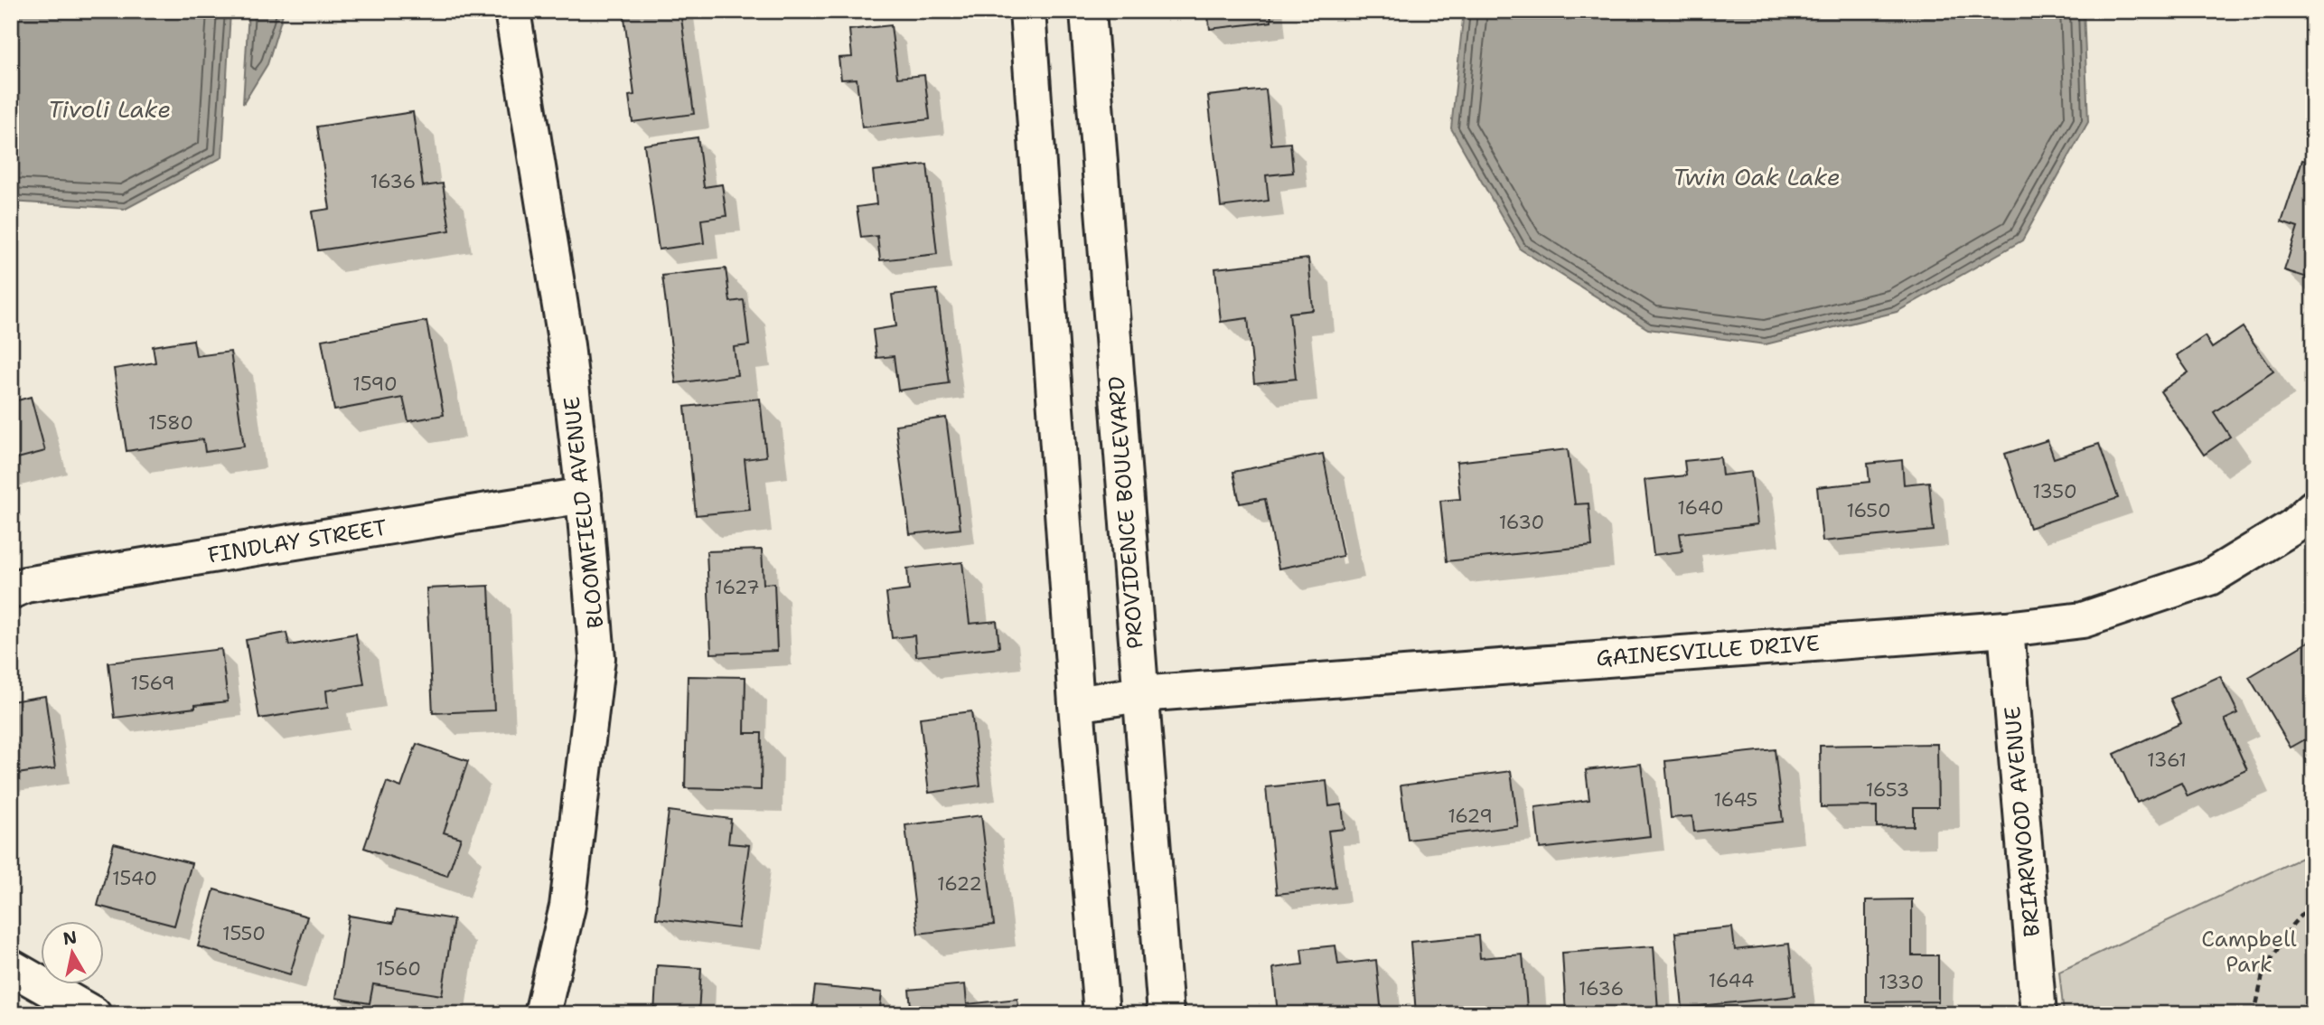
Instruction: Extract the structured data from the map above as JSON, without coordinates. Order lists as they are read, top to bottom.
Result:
{
  "streets": {
    "street": [
      "BLOOMFIELD AVENUE",
      "PROVIDENCE BOULEVARD",
      "FINDLAY STREET",
      "GAINESVILLE DRIVE",
      "BRIARWOOD AVENUE"
    ]
  },
  "crossings": [
    ["BLOOMFIELD AVENUE", "FINDLAY STREET"],
    ["PROVIDENCE BOULEVARD", "GAINESVILLE DRIVE"],
    ["GAINESVILLE DRIVE", "BRIARWOOD AVENUE"]
  ],
  "water": ["Tivoli Lake", "Twin Oak Lake"],
  "parks": ["Campbell Park"],
  "house_numbers": [
    "1636",
    "1590",
    "1580",
    "1350",
    "1640",
    "1650",
    "1630",
    "1627",
    "1569",
    "1361",
    "1653",
    "1645",
    "1629",
    "1540",
    "1622",
    "1550",
    "1560",
    "1644",
    "1330",
    "1636"
  ],
  "north": "top"
}
